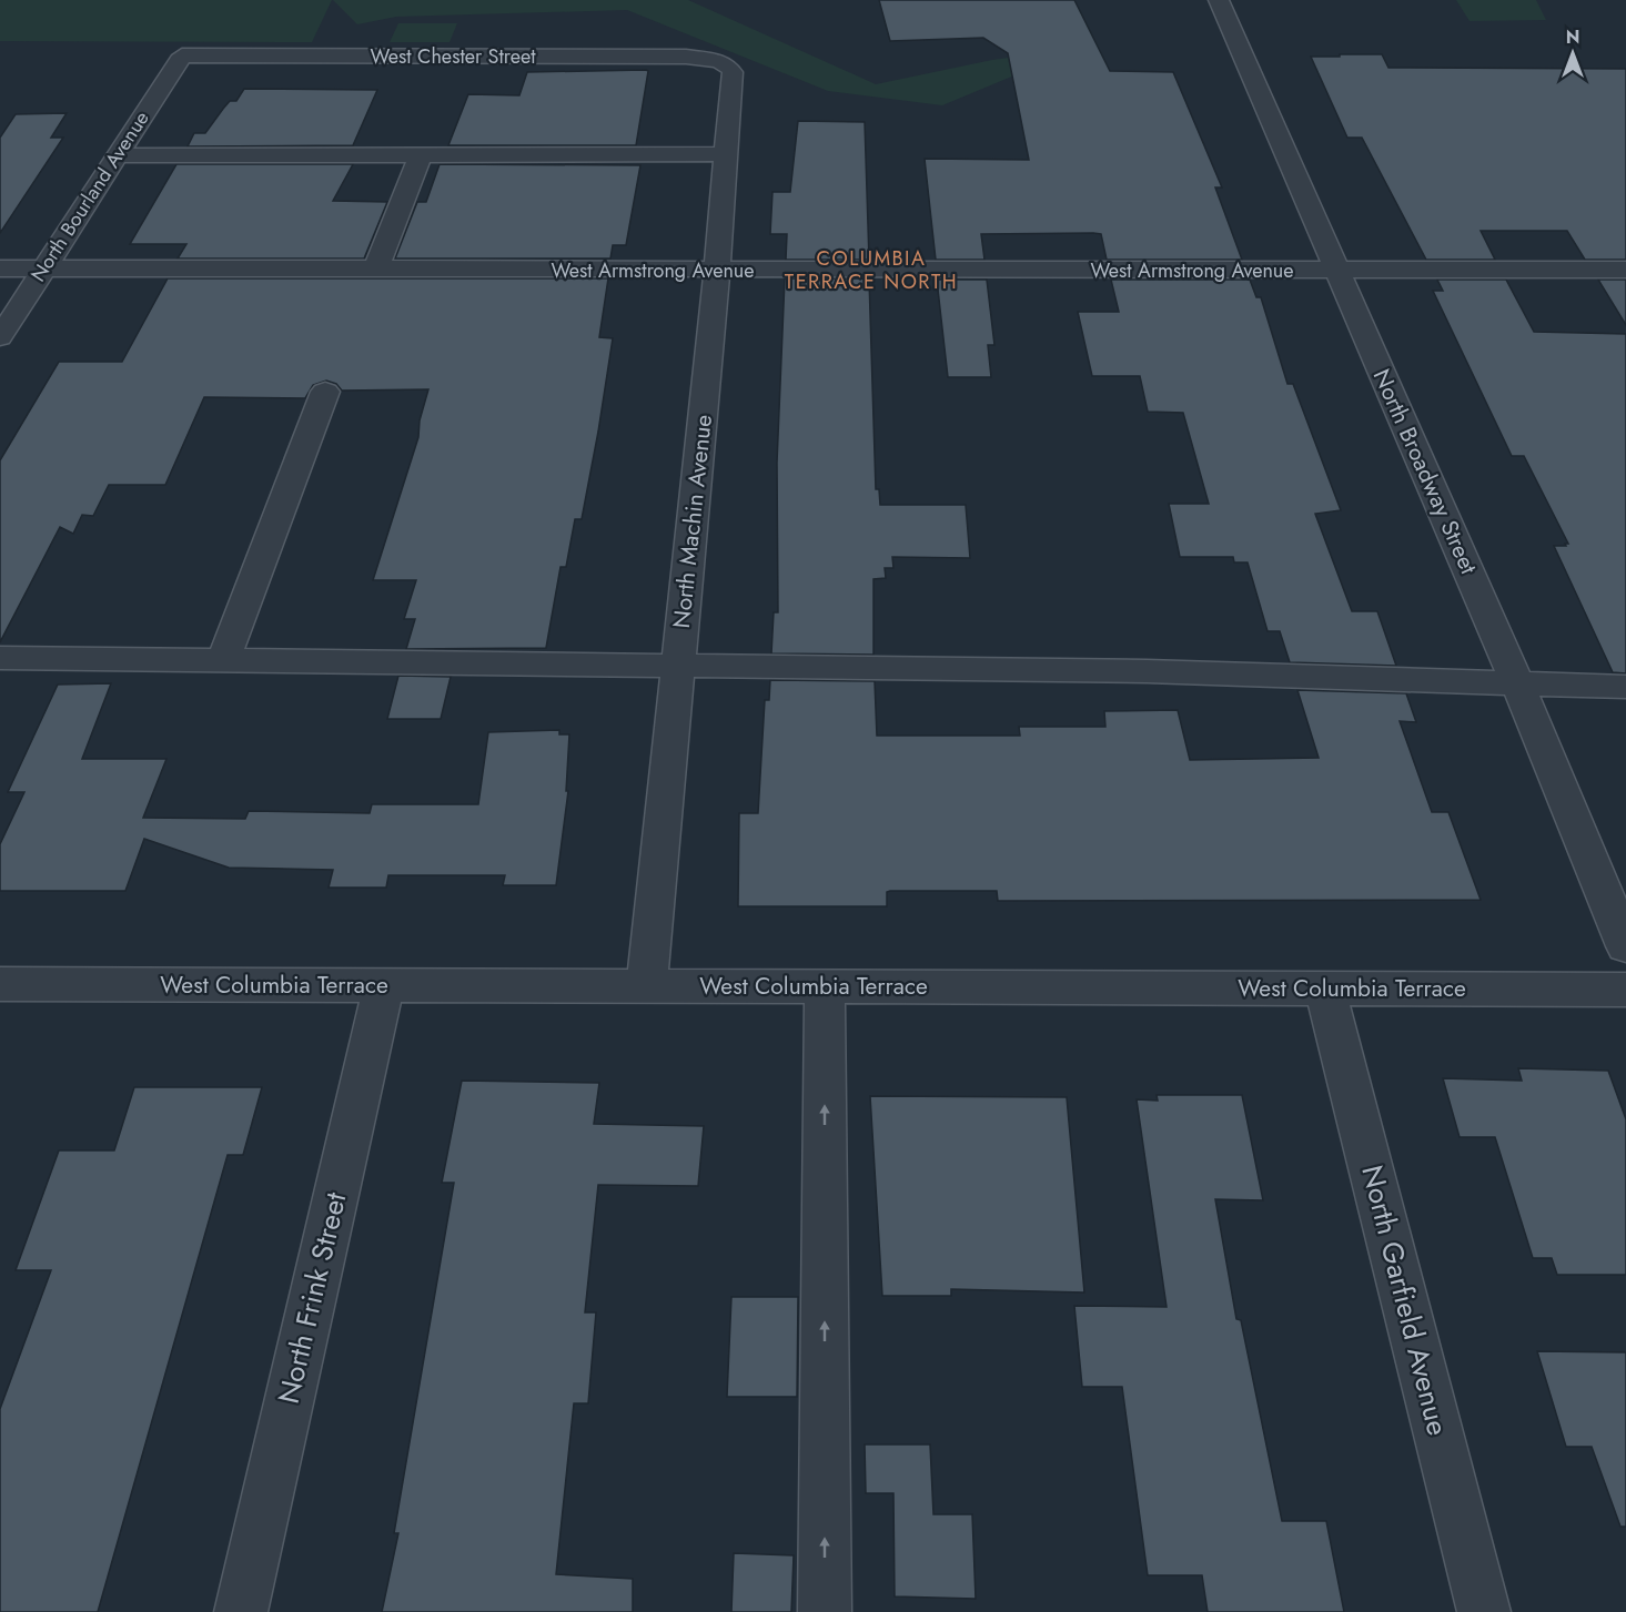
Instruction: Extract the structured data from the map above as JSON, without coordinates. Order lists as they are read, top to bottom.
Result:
{
  "streets": {
    "street": [
      "West Chester Street",
      "North Bourland Avenue",
      "West Armstrong Avenue",
      "North Broadway Street",
      "North Machin Avenue",
      "West Columbia Terrace",
      "North Frink Street",
      "North Garfield Avenue"
    ]
  },
  "crossings": [
    ["West Chester Street", "North Bourland Avenue"],
    ["West Chester Street", "North Machin Avenue"],
    ["North Bourland Avenue", "West Armstrong Avenue"],
    ["West Armstrong Avenue", "North Broadway Street"],
    ["West Armstrong Avenue", "North Machin Avenue"],
    ["North Machin Avenue", "West Columbia Terrace"],
    ["West Columbia Terrace", "North Frink Street"],
    ["West Columbia Terrace", "North Garfield Avenue"]
  ],
  "districts": ["COLUMBIA TERRACE NORTH"],
  "north": "top"
}
